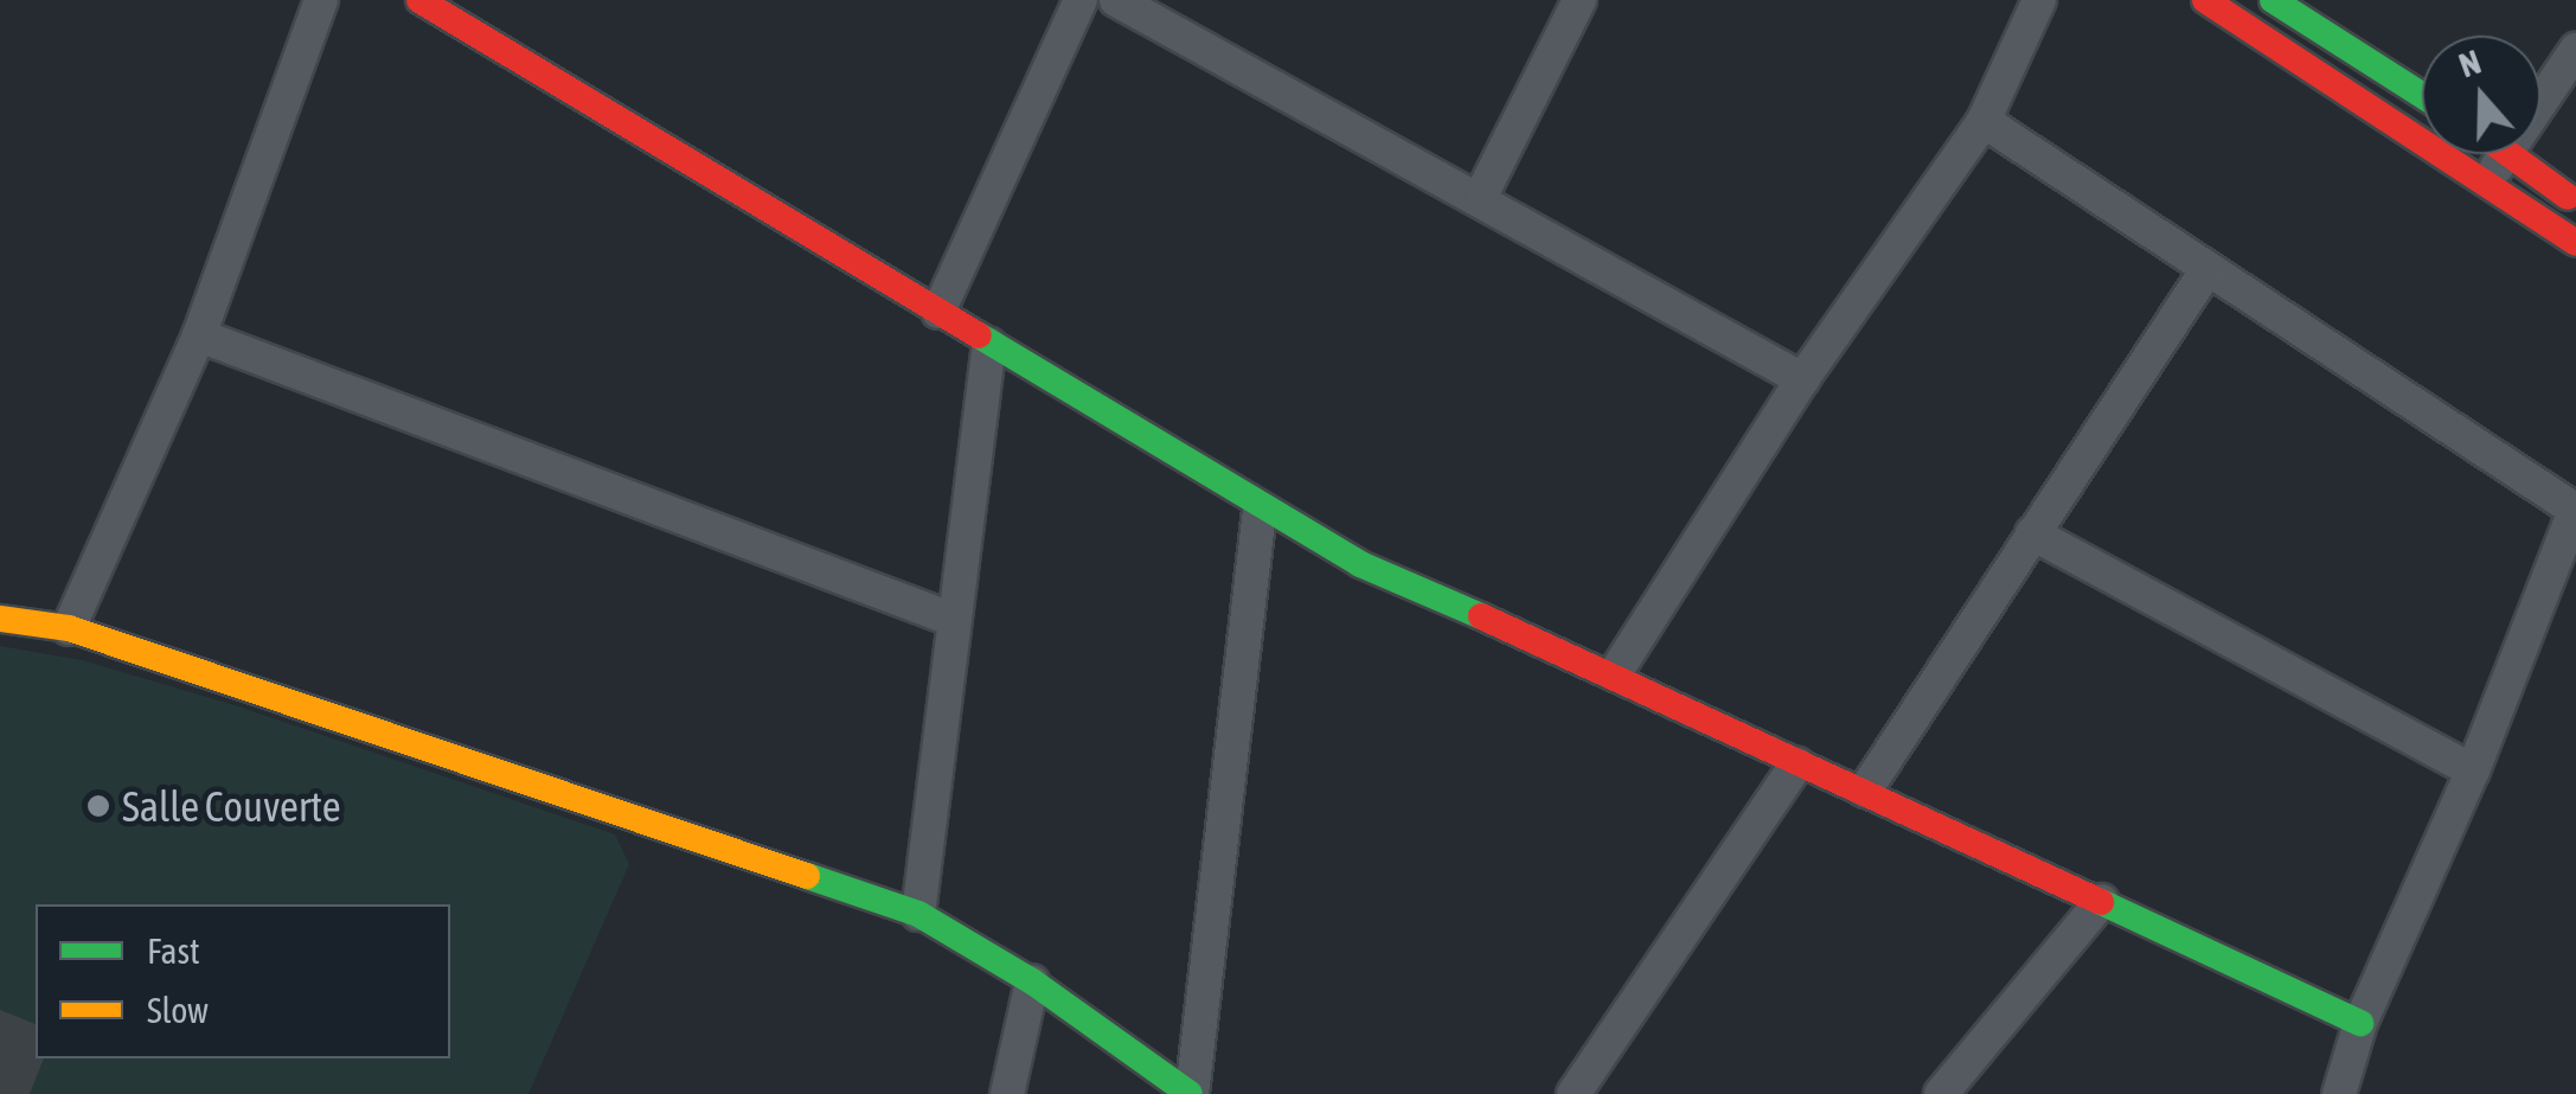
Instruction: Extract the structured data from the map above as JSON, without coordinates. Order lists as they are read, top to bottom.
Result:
{
  "places": ["Salle Couverte"],
  "legend": ["Fast", "Slow"],
  "north": "top"
}
